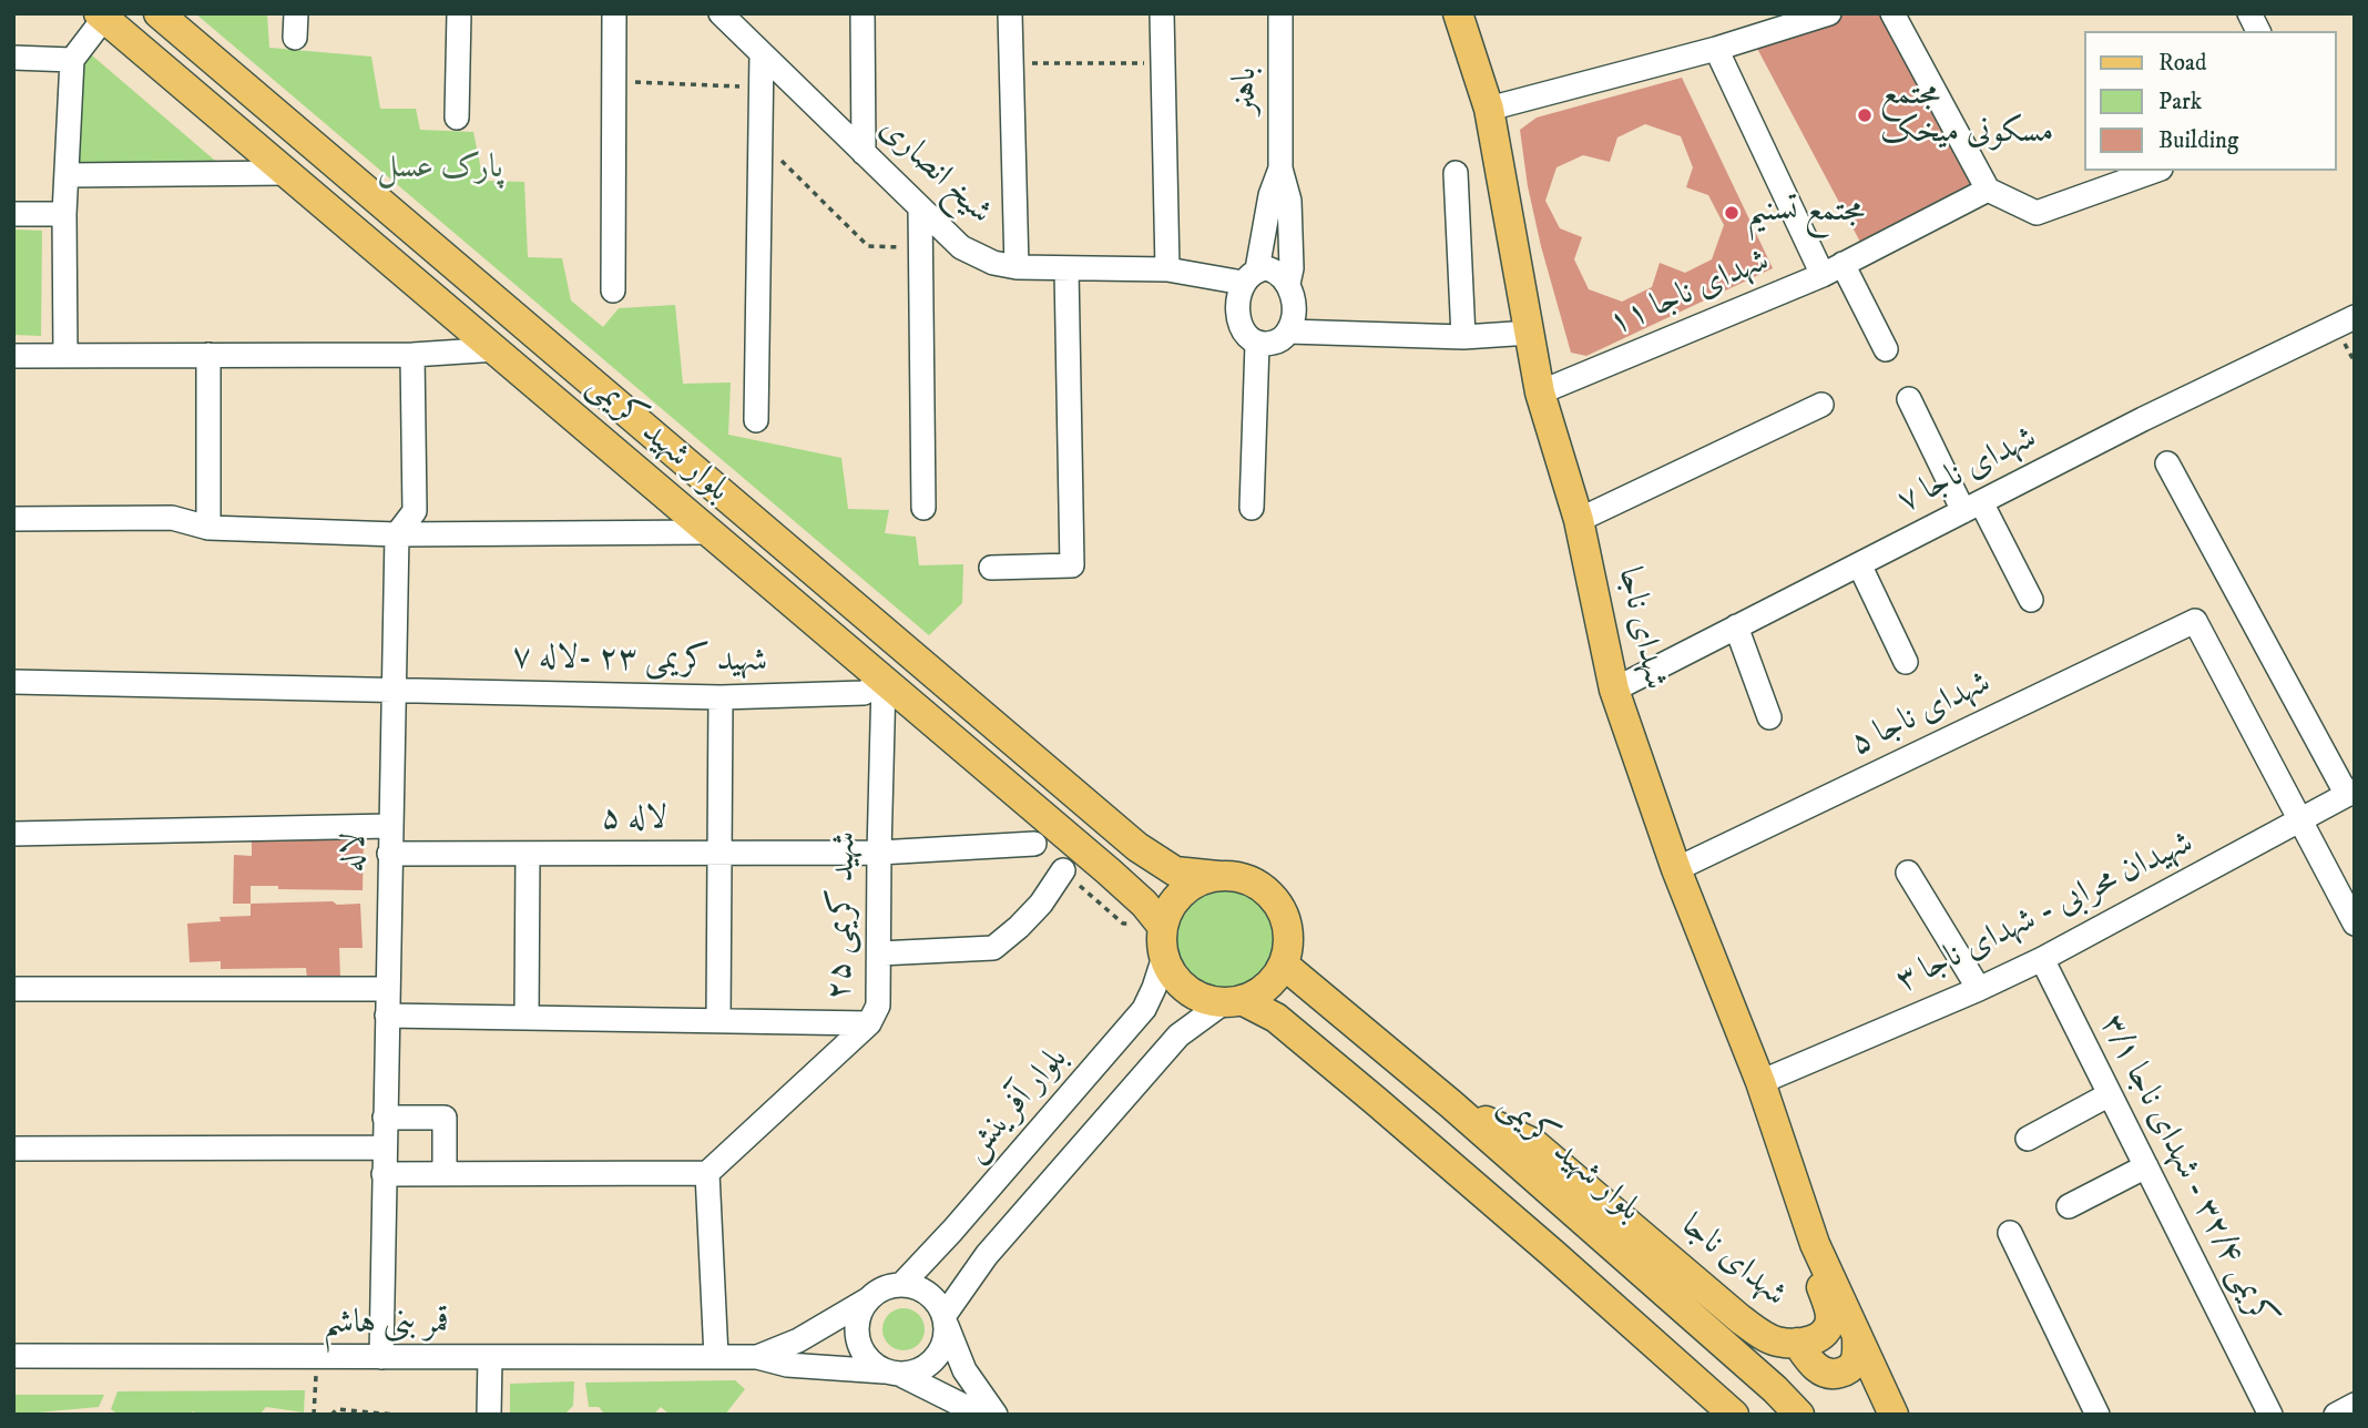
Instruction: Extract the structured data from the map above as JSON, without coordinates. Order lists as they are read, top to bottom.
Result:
{
  "streets": {
    "main road": ["بلوار شهید کریمی", "شهدای ناجا"],
    "street": [
      "باهنر",
      "شیخ انصاری",
      "شهدای ناجا ۱۱",
      "شهدای ناجا ۷",
      "شهید کریمی ۲۳ -لاله ۷",
      "شهدای ناجا ۵",
      "لاله ۵",
      "لاله",
      "شهیدان محرابی - شهدای ناجا ۳",
      "شهید کریمی ۲۵",
      "بلوار آفرینش",
      "کریمی ۳۲/۴ - شهدای ناجا ۳/۱",
      "قمر بنی هاشم"
    ]
  },
  "crossings": [
    ["باهنر", "شیخ انصاری"],
    ["شهدای ناجا ۱۱", "شهدای ناجا"],
    ["بلوار شهید کریمی", "شهدای ناجا"],
    ["بلوار شهید کریمی", "شهید کریمی ۲۳ -لاله ۷"],
    ["بلوار شهید کریمی", "شهید کریمی ۲۵"],
    ["بلوار شهید کریمی", "بلوار آفرینش"],
    ["شهدای ناجا ۷", "شهدای ناجا"],
    ["شهدای ناجا", "شهدای ناجا ۵"],
    ["شهدای ناجا", "شهیدان محرابی - شهدای ناجا ۳"],
    ["شهید کریمی ۲۳ -لاله ۷", "لاله"],
    ["شهید کریمی ۲۳ -لاله ۷", "شهید کریمی ۲۵"],
    ["شهدای ناجا ۵", "شهیدان محرابی - شهدای ناجا ۳"],
    ["لاله ۵", "لاله"],
    ["لاله ۵", "شهید کریمی ۲۵"],
    ["لاله", "قمر بنی هاشم"],
    ["شهیدان محرابی - شهدای ناجا ۳", "کریمی ۳۲/۴ - شهدای ناجا ۳/۱"]
  ],
  "parks": ["پارک عسل"],
  "places": ["مجتمع مسکونی میخک", "مجتمع تسنیم"],
  "legend": ["Road", "Park", "Building"]
}
